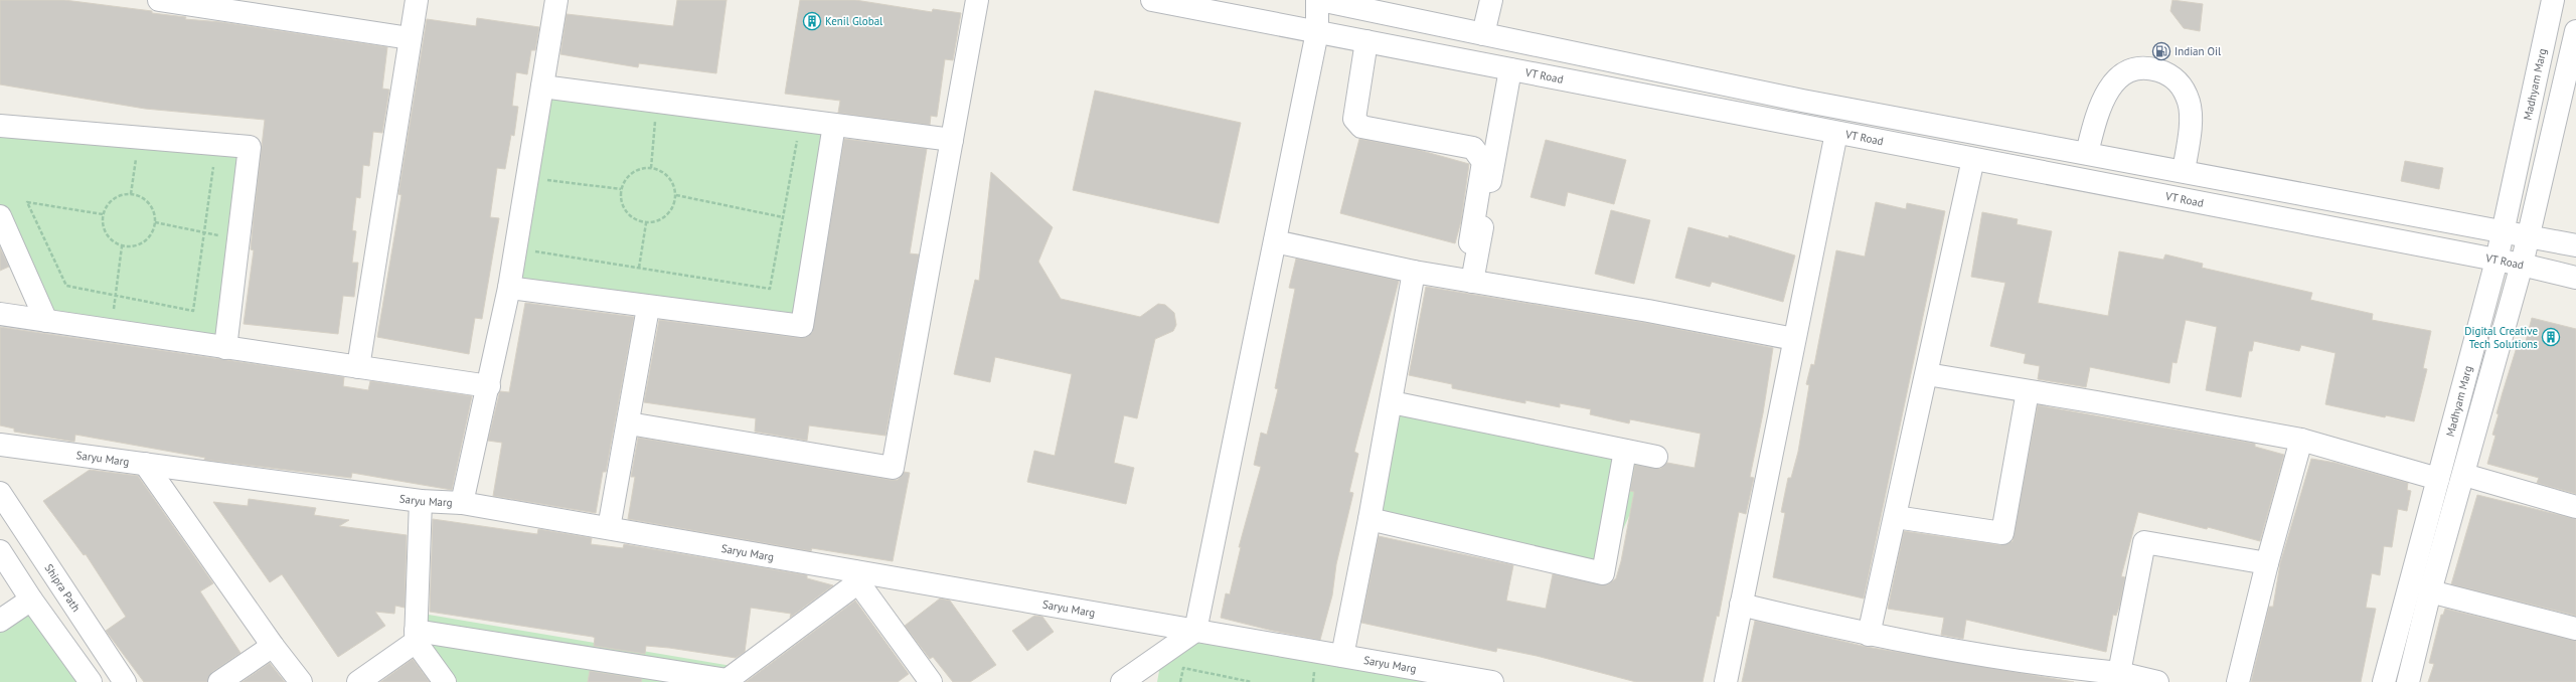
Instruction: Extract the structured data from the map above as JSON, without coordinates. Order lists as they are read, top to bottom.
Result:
{
  "streets": {
    "street": [
      "VT Road",
      "Madhyam Marg",
      "Saryu Marg",
      "Shipra Path"
    ]
  },
  "crossings": [
    ["VT Road", "Madhyam Marg"]
  ],
  "places": {
    "building": ["Kenil Global", "Digital Creative Tech Solutions"],
    "fuel station": ["Indian Oil"]
  }
}
